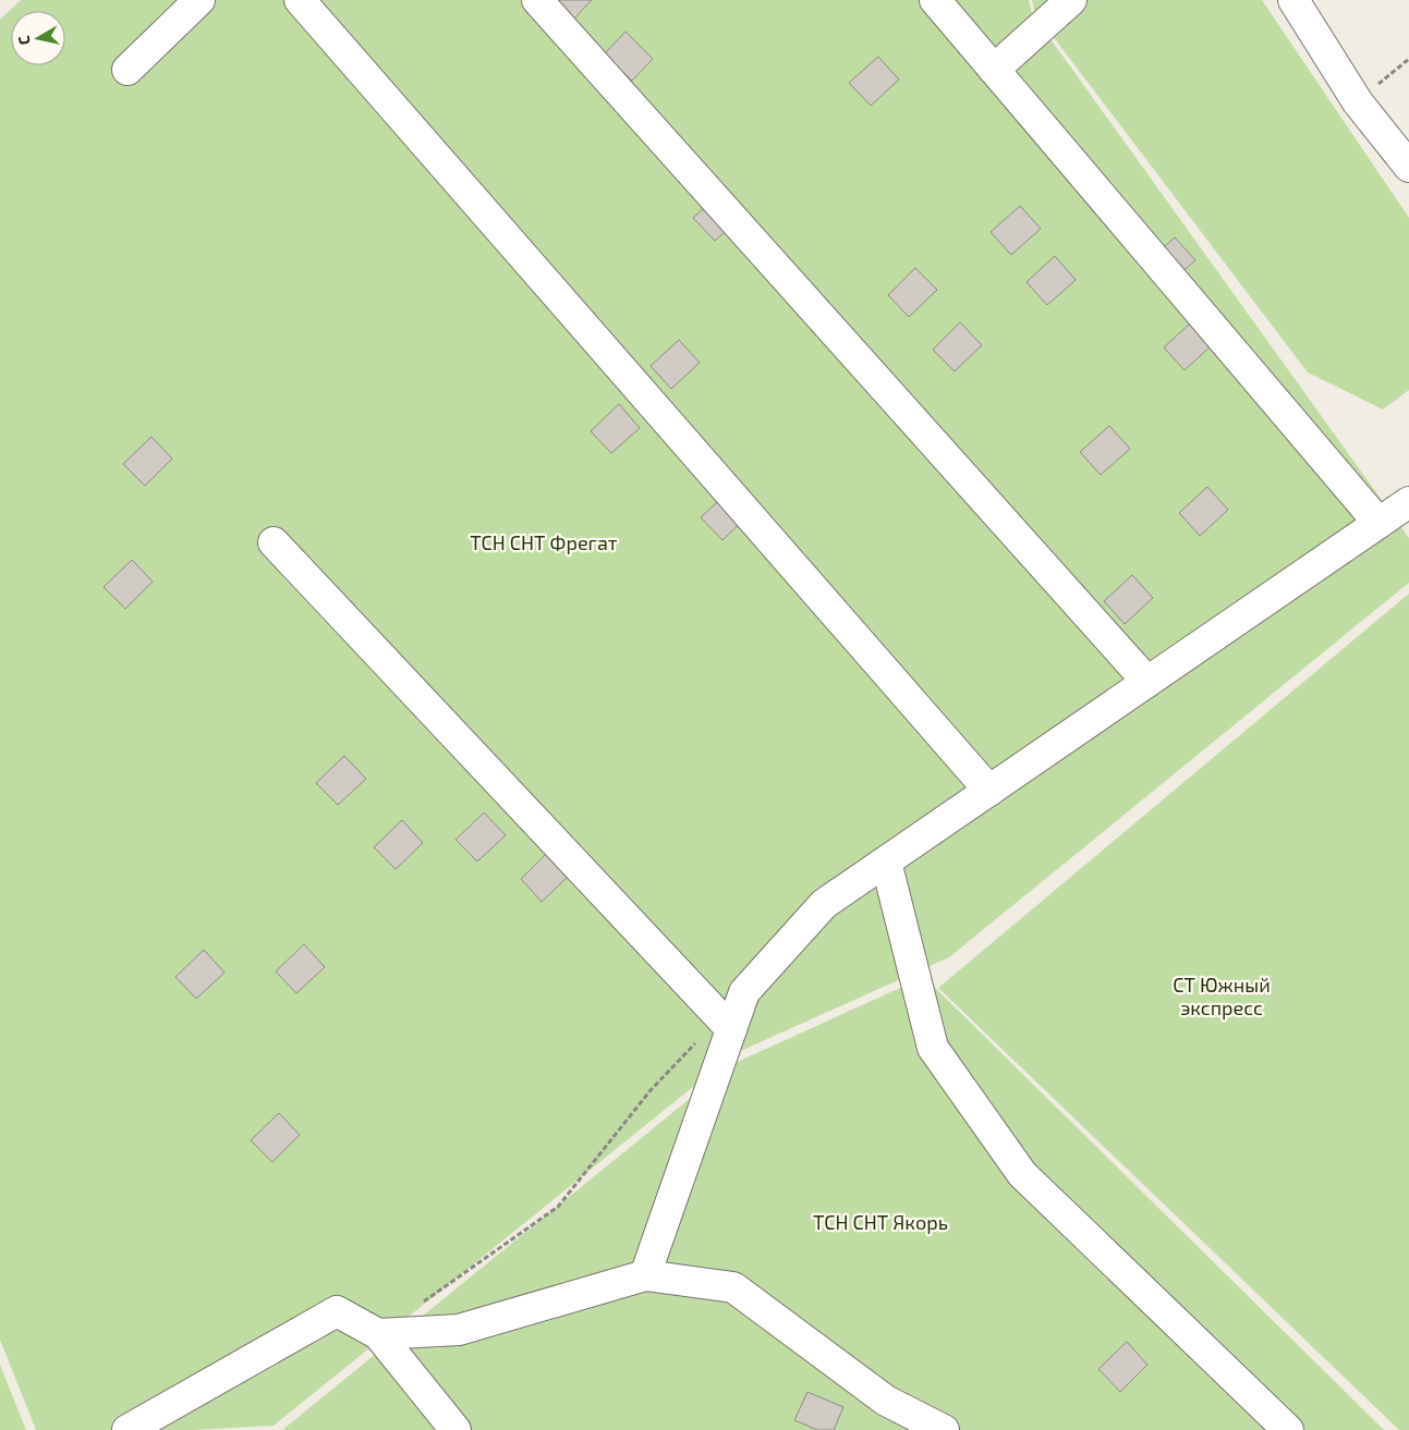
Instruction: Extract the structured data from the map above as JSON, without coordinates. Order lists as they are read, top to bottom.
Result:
{
  "parks": ["ТСН СНТ Фрегат", "СТ Южный экспресс", "ТСН СНТ Якорь"],
  "north": "left"
}
